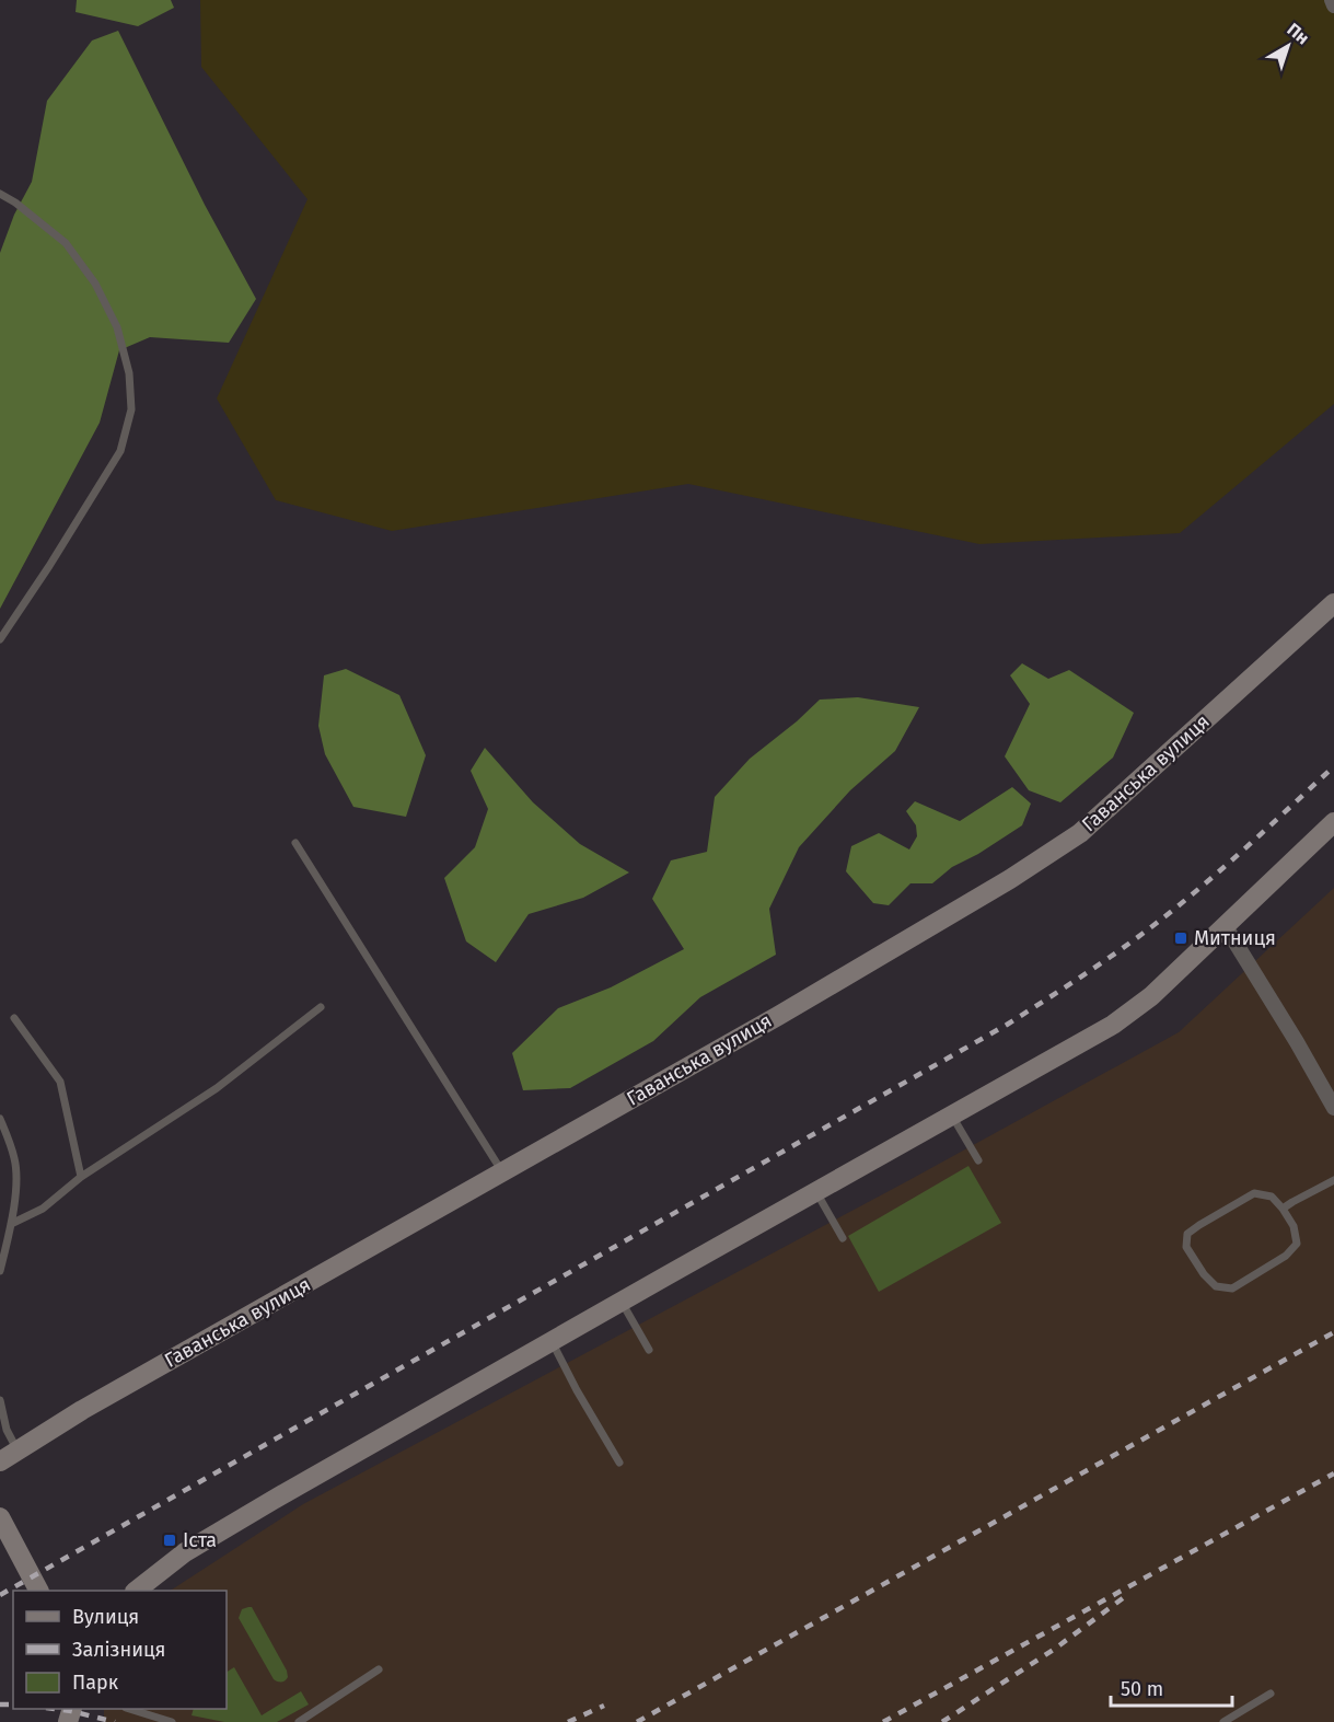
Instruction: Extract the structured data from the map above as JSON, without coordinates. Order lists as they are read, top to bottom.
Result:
{
  "streets": {
    "main road": ["Гаванська вулиця"]
  },
  "places": {
    "transit": ["Митниця", "Іста"]
  },
  "legend": ["Вулиця", "Залізниця", "Парк"],
  "scale_bar": "50 m",
  "north": "top right"
}
